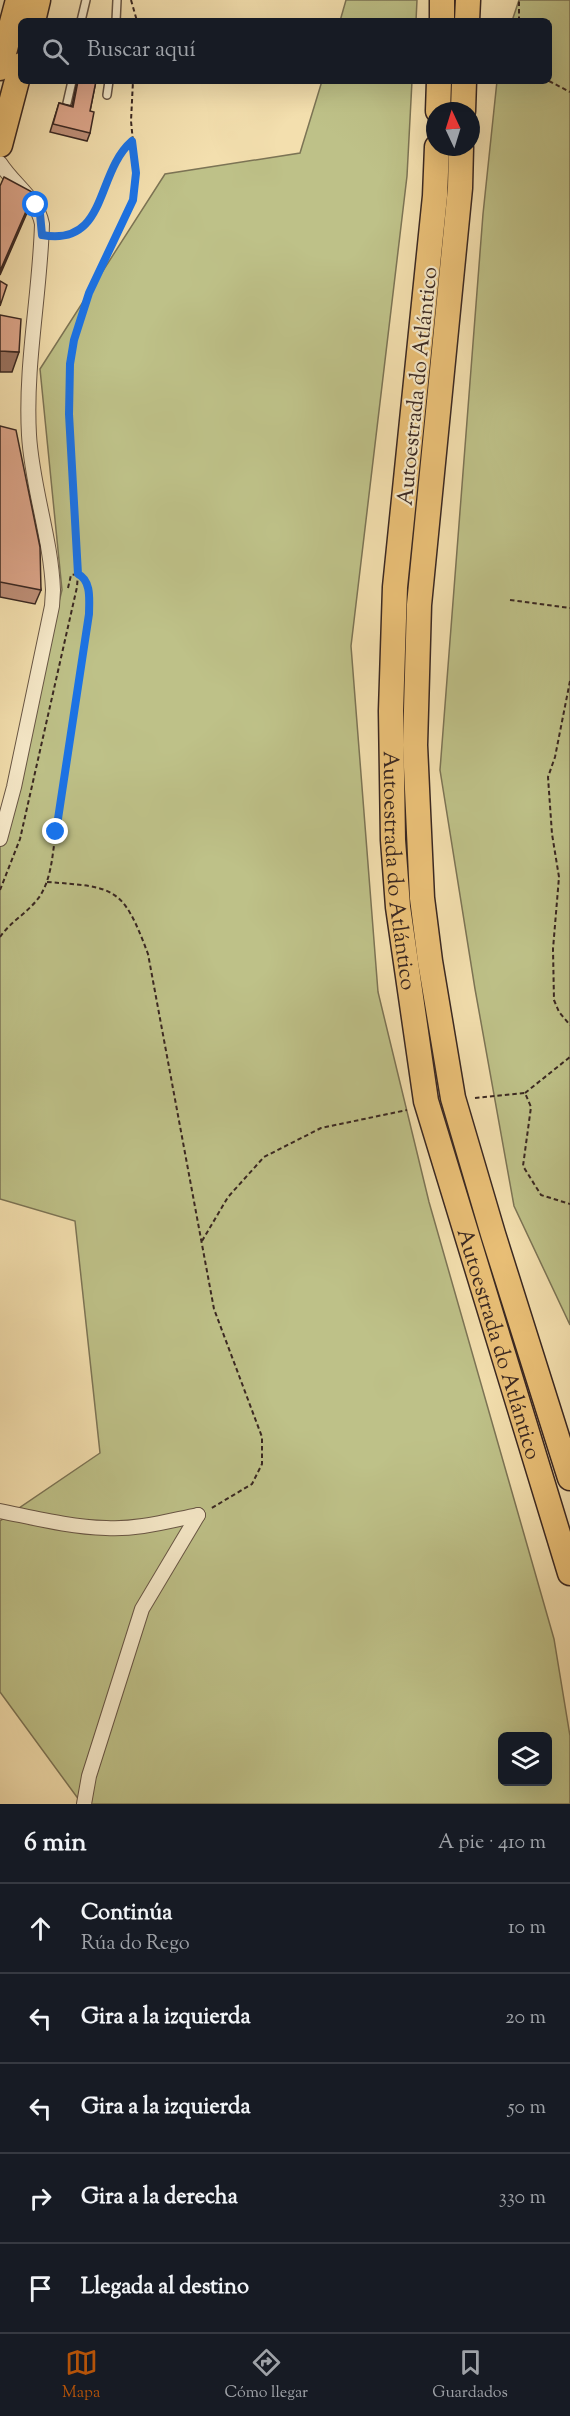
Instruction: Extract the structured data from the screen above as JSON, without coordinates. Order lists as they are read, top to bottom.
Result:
{
  "streets": {
    "highway": ["Autoestrada do Atlántico"]
  },
  "north": "top",
  "page": {
    "search": "Buscar aquí",
    "heading": ["6 min", "A pie · 410 m"],
    "list": [
      ["Continúa", "Rúa do Rego", "10 m"],
      ["Gira a la izquierda", "20 m"],
      ["Gira a la izquierda", "50 m"],
      ["Gira a la derecha", "330 m"],
      "Llegada al destino"
    ],
    "nav": ["Mapa", "Cómo llegar", "Guardados"]
  }
}
